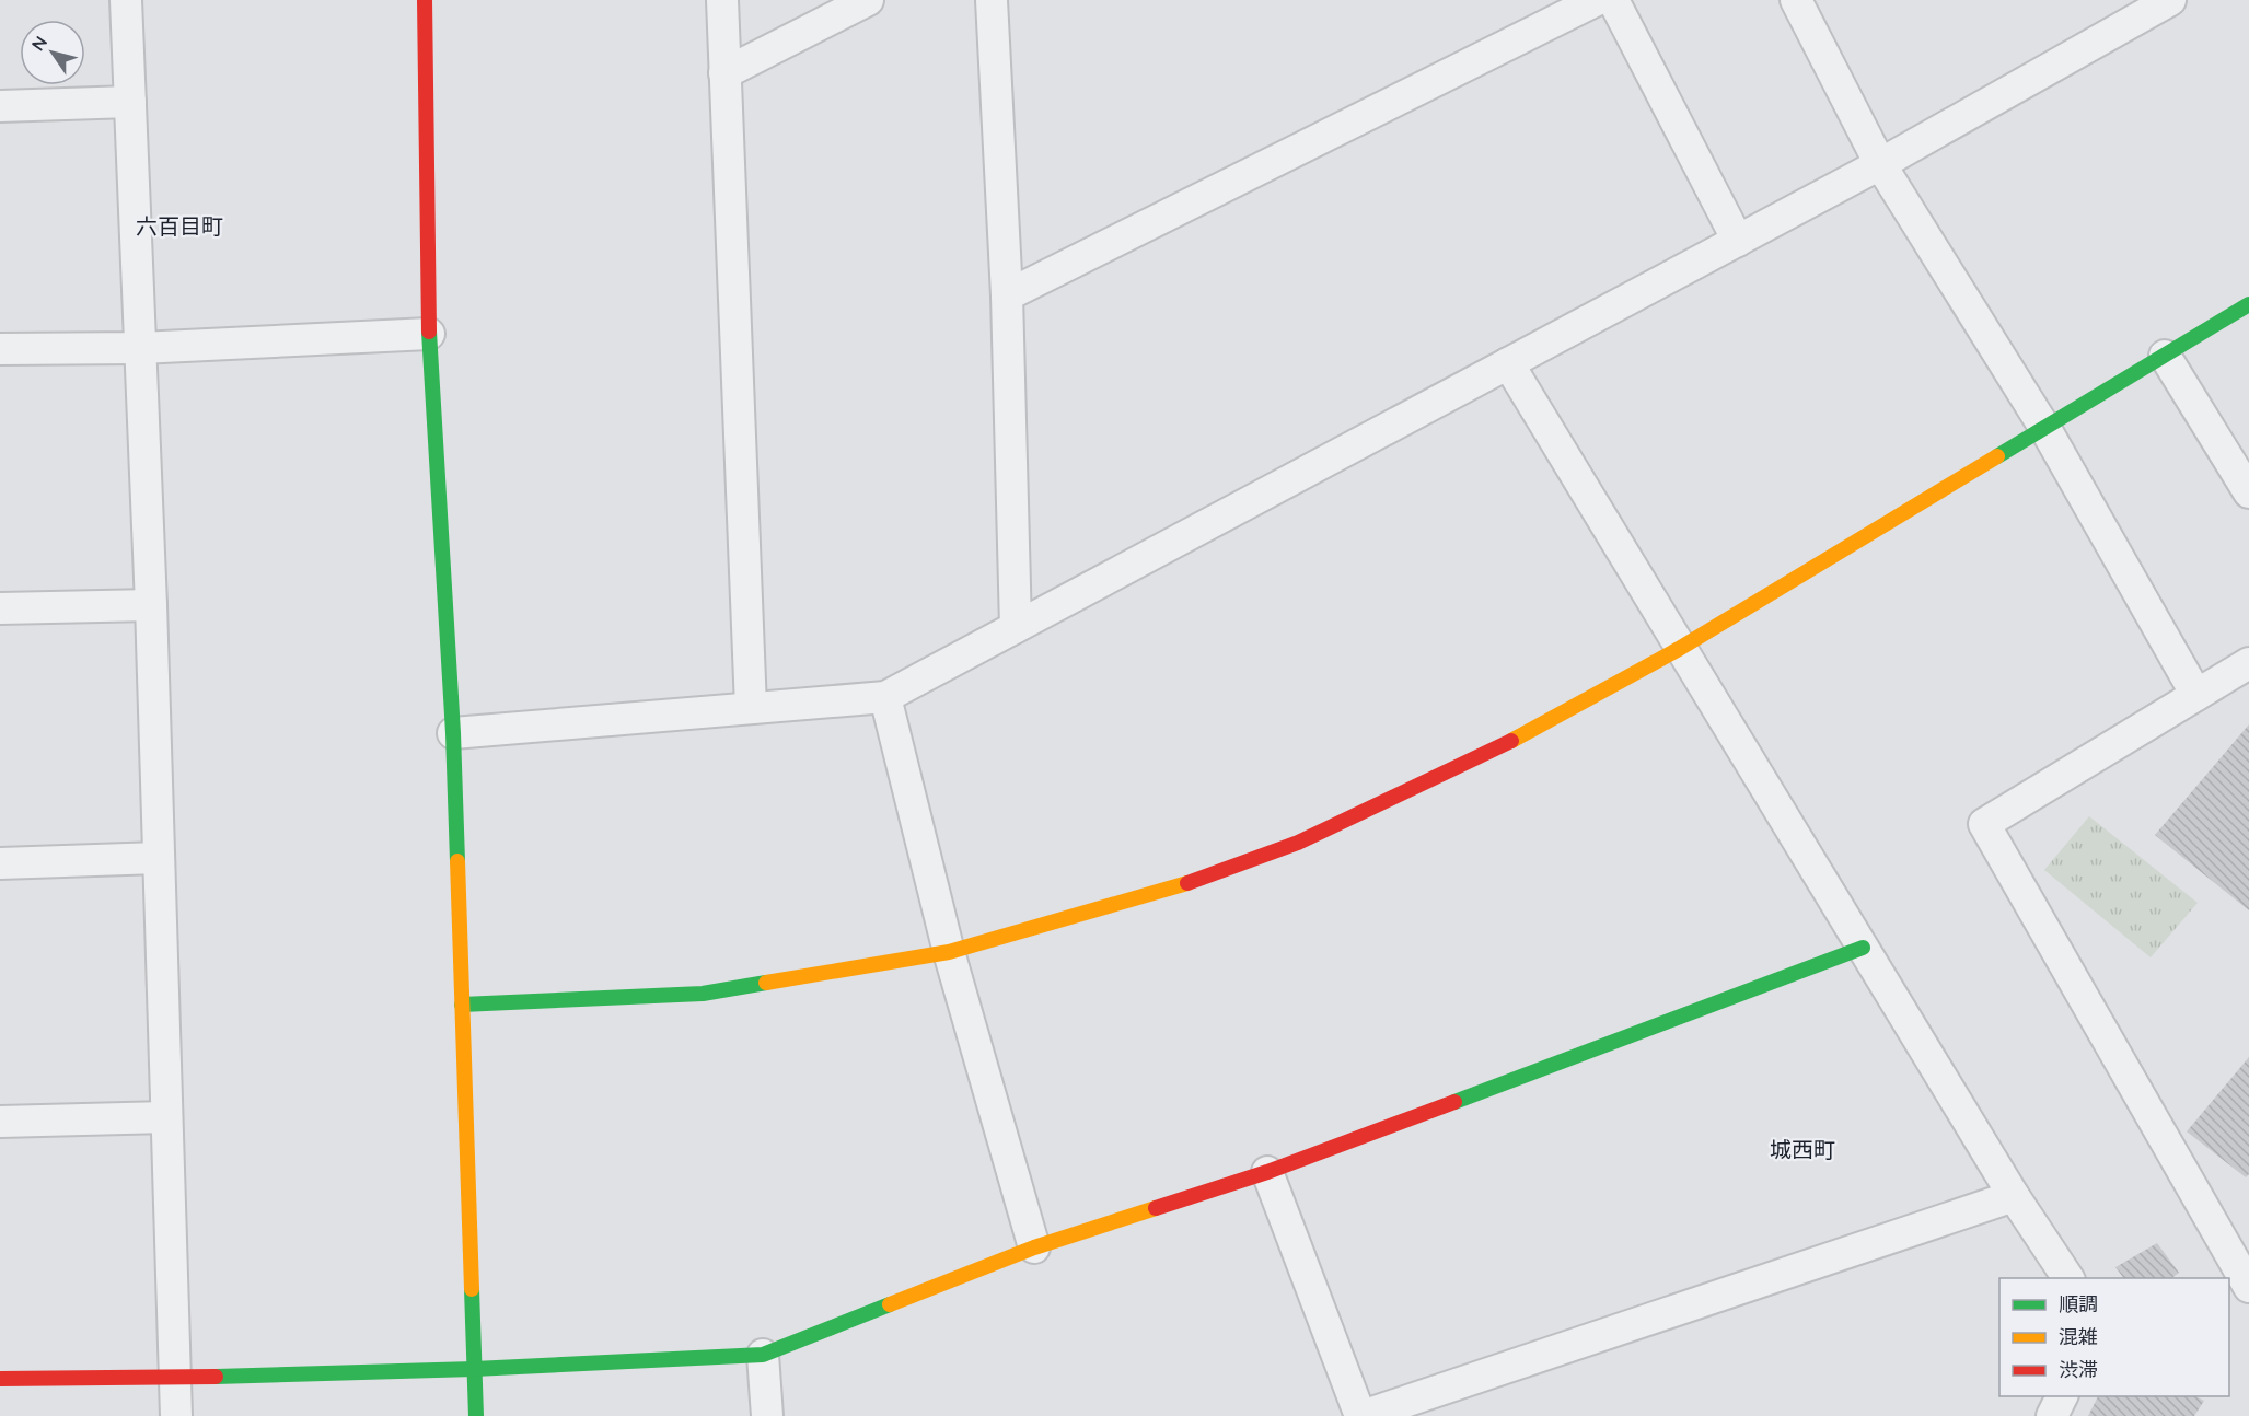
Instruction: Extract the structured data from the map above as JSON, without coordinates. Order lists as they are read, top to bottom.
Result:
{
  "districts": ["六百目町", "城西町"],
  "legend": ["順調", "混雑", "渋滞"],
  "north": "top left"
}
